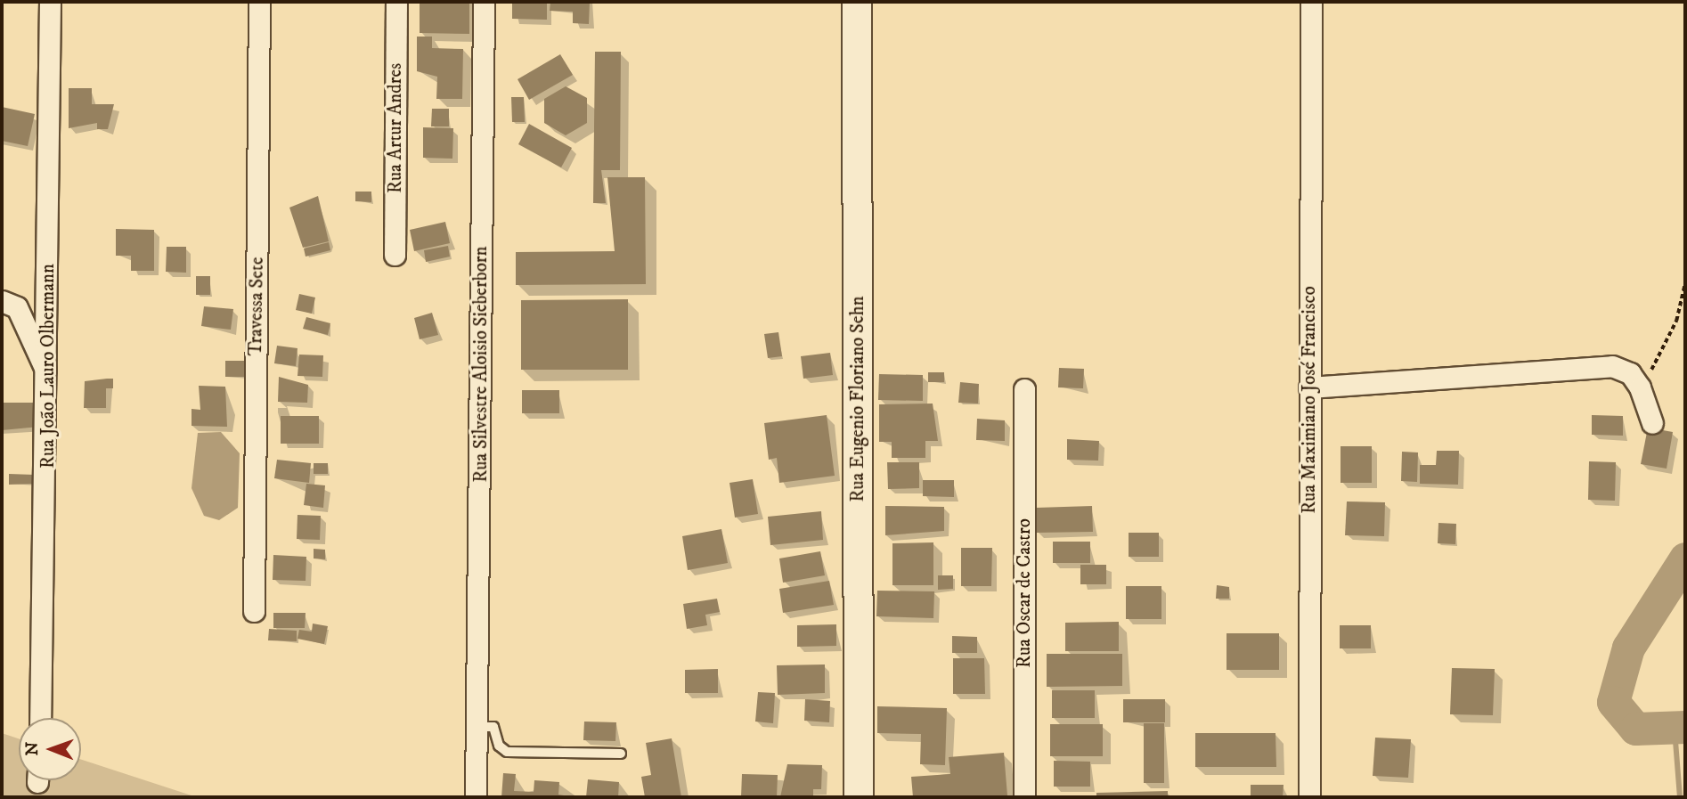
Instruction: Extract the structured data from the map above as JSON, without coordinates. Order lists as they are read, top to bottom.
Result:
{
  "streets": {
    "street": [
      "Rua Artur Andres",
      "Travessa Sete",
      "Rua Silvestre Aloisio Sieberborn",
      "Rua João Lauro Olbermann",
      "Rua Eugenio Floriano Sehn",
      "Rua Maximiano José Francisco",
      "Rua Oscar de Castro"
    ]
  },
  "north": "left"
}
